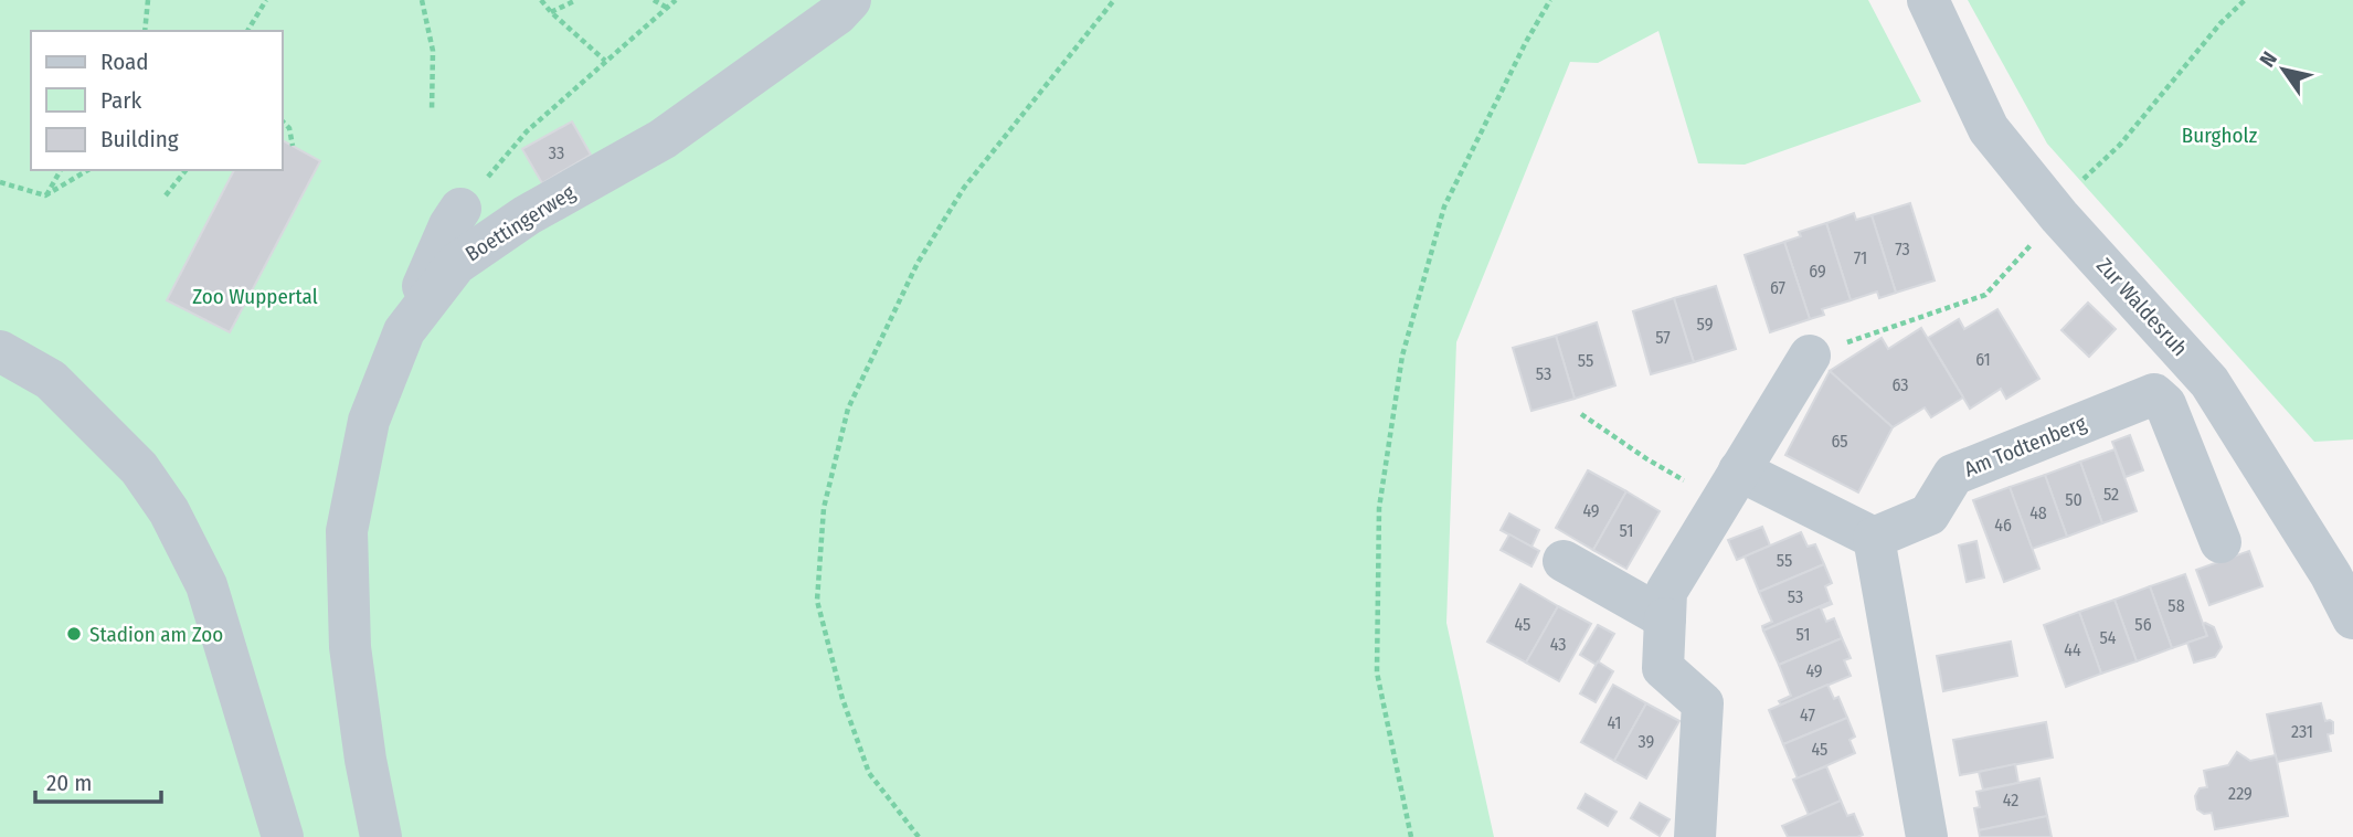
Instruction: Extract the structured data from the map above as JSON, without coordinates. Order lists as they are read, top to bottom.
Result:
{
  "streets": {
    "street": ["Boettingerweg", "Zur Waldesruh", "Am Todtenberg"]
  },
  "parks": ["Burgholz", "Zoo Wuppertal"],
  "places": ["Stadion am Zoo"],
  "house_numbers": [
    "33",
    "73",
    "71",
    "69",
    "67",
    "59",
    "57",
    "61",
    "55",
    "53",
    "63",
    "65",
    "52",
    "50",
    "49",
    "48",
    "46",
    "51",
    "55",
    "53",
    "58",
    "45",
    "56",
    "51",
    "54",
    "43",
    "44",
    "49",
    "47",
    "41",
    "231",
    "39",
    "45",
    "229",
    "42"
  ],
  "legend": ["Road", "Park", "Building"],
  "scale_bar": "20 m",
  "north": "top left"
}
